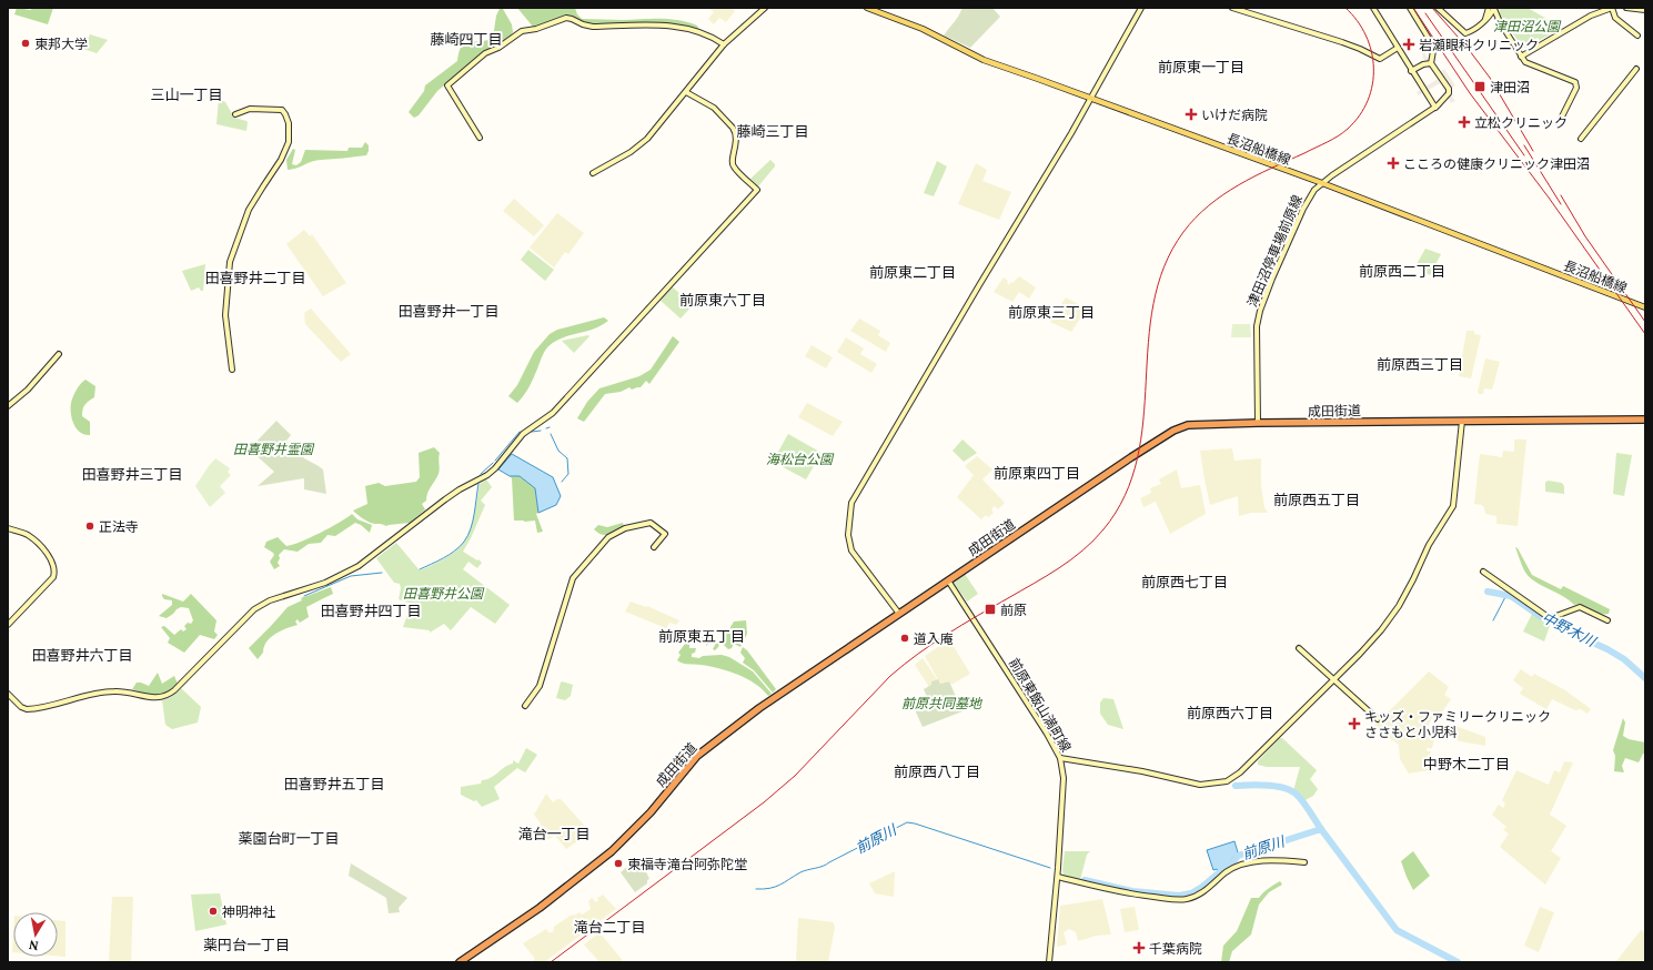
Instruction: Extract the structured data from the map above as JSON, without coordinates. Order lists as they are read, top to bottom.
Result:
{
  "streets": {
    "highway": ["成田街道"],
    "main road": ["長沼船橋線"],
    "street": ["津田沼停車場前原線", "前原東飯山満町線"]
  },
  "crossings": [
    ["長沼船橋線", "津田沼停車場前原線"],
    ["津田沼停車場前原線", "成田街道"],
    ["成田街道", "前原東飯山満町線"]
  ],
  "districts": [
    "藤崎四丁目",
    "前原東一丁目",
    "三山一丁目",
    "藤崎三丁目",
    "前原西二丁目",
    "前原東二丁目",
    "田喜野井二丁目",
    "前原東六丁目",
    "田喜野井一丁目",
    "前原東三丁目",
    "前原西三丁目",
    "前原東四丁目",
    "田喜野井三丁目",
    "前原西五丁目",
    "前原西七丁目",
    "田喜野井四丁目",
    "前原東五丁目",
    "田喜野井六丁目",
    "前原西六丁目",
    "中野木二丁目",
    "前原西八丁目",
    "田喜野井五丁目",
    "滝台一丁目",
    "薬園台町一丁目",
    "滝台二丁目",
    "薬円台一丁目"
  ],
  "water": ["中野木川", "前原川"],
  "parks": [
    "津田沼公園",
    "田喜野井霊園",
    "海松台公園",
    "田喜野井公園",
    "前原共同墓地"
  ],
  "places": {
    "other": [
      "東邦大学",
      "正法寺",
      "道入庵",
      "東福寺滝台阿弥陀堂",
      "神明神社"
    ],
    "health": [
      "岩瀬眼科クリニック",
      "いけだ病院",
      "立松クリニック",
      "こころの健康クリニック津田沼",
      "キッズ・ファミリークリニック ささもと小児科",
      "千葉病院"
    ],
    "transit": ["津田沼", "前原"]
  },
  "north": "bottom"
}
